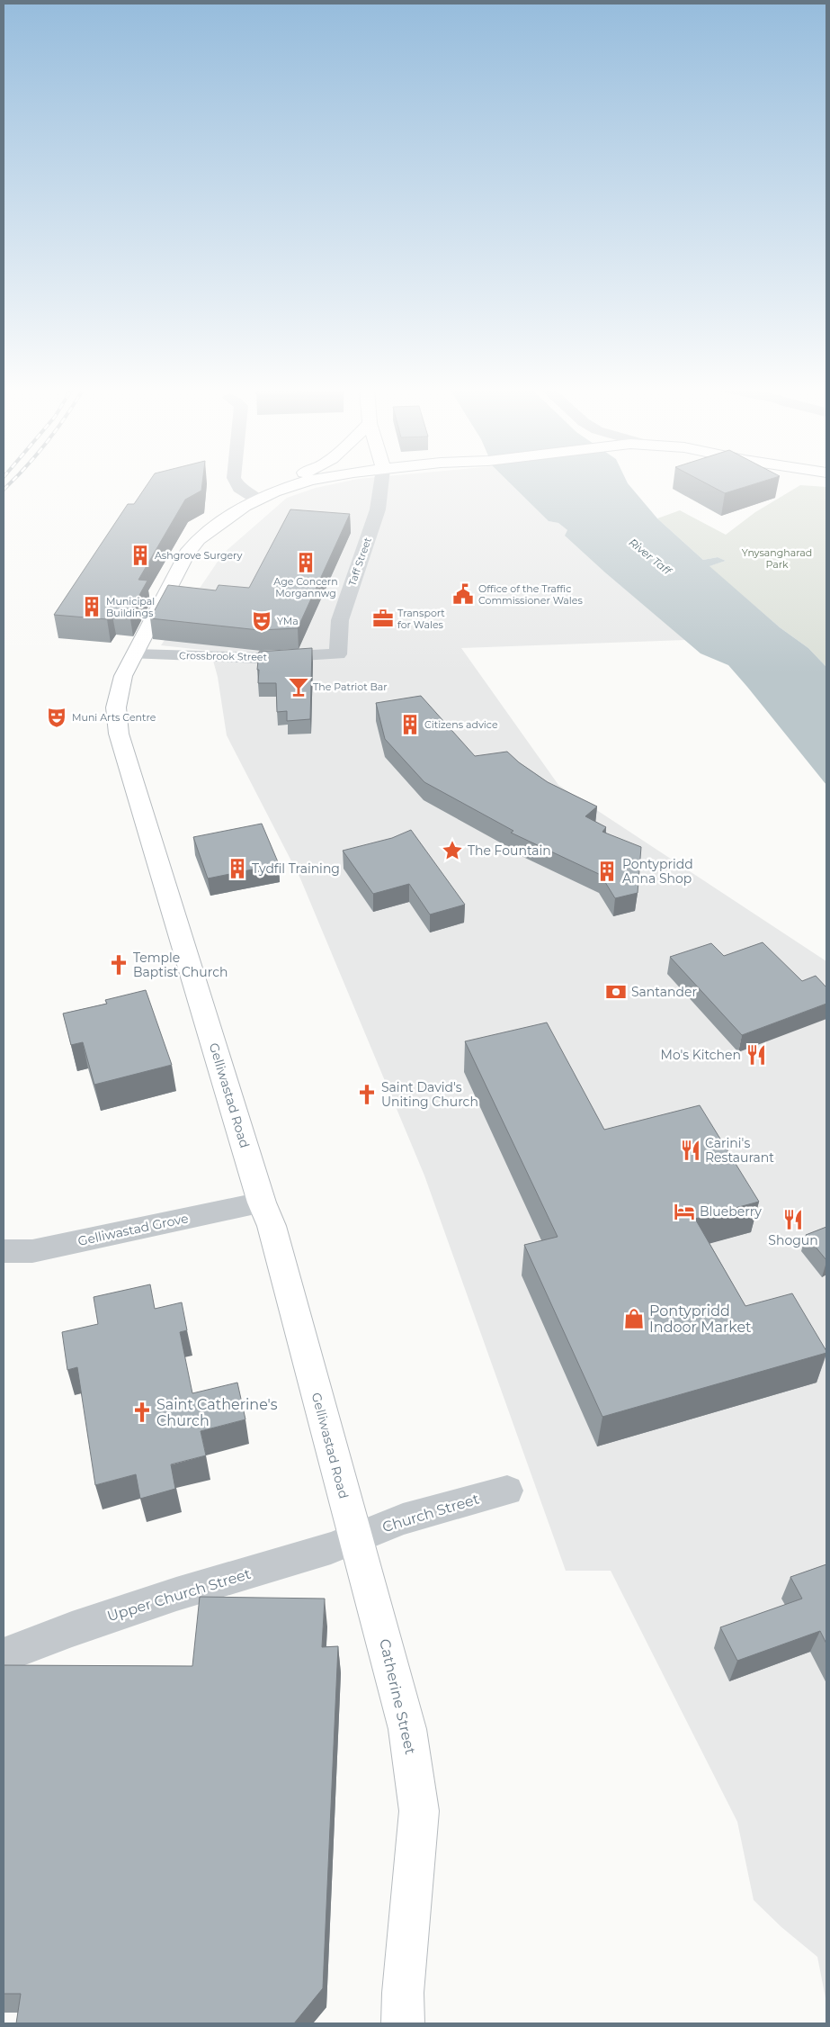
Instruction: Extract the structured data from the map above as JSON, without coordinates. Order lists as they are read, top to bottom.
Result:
{
  "streets": {
    "main road": ["Gelliwastad Road", "Catherine Street"],
    "street": [
      "Taff Street",
      "Crossbrook Street",
      "Gelliwastad Grove",
      "Church Street",
      "Upper Church Street"
    ]
  },
  "crossings": [
    ["Taff Street", "Crossbrook Street"],
    ["Crossbrook Street", "Gelliwastad Road"],
    ["Gelliwastad Road", "Gelliwastad Grove"],
    ["Gelliwastad Road", "Church Street"],
    ["Gelliwastad Road", "Upper Church Street"],
    ["Gelliwastad Road", "Catherine Street"],
    ["Church Street", "Upper Church Street"],
    ["Church Street", "Catherine Street"],
    ["Upper Church Street", "Catherine Street"]
  ],
  "water": ["River Taff"],
  "parks": ["Ynysangharad Park"],
  "places": {
    "building": [
      "Ashgrove Surgery",
      "Age Concern Morgannwg",
      "Municipal Buildings",
      "Citizens advice",
      "Tydfil Training",
      "Pontypridd Anna Shop"
    ],
    "public building": ["Office of the Traffic Commissioner Wales"],
    "office": ["Transport for Wales"],
    "theatre": ["YMa", "Muni Arts Centre"],
    "bar": ["The Patriot Bar"],
    "place": ["The Fountain"],
    "church": ["Temple Baptist Church", "Saint David's Uniting Church", "Saint Catherine's Church"],
    "bank": ["Santander"],
    "restaurant": ["Mo's Kitchen", "Carini's Restaurant", "Shogun"],
    "hotel": ["Blueberry"],
    "shop": ["Pontypridd Indoor Market"]
  }
}
